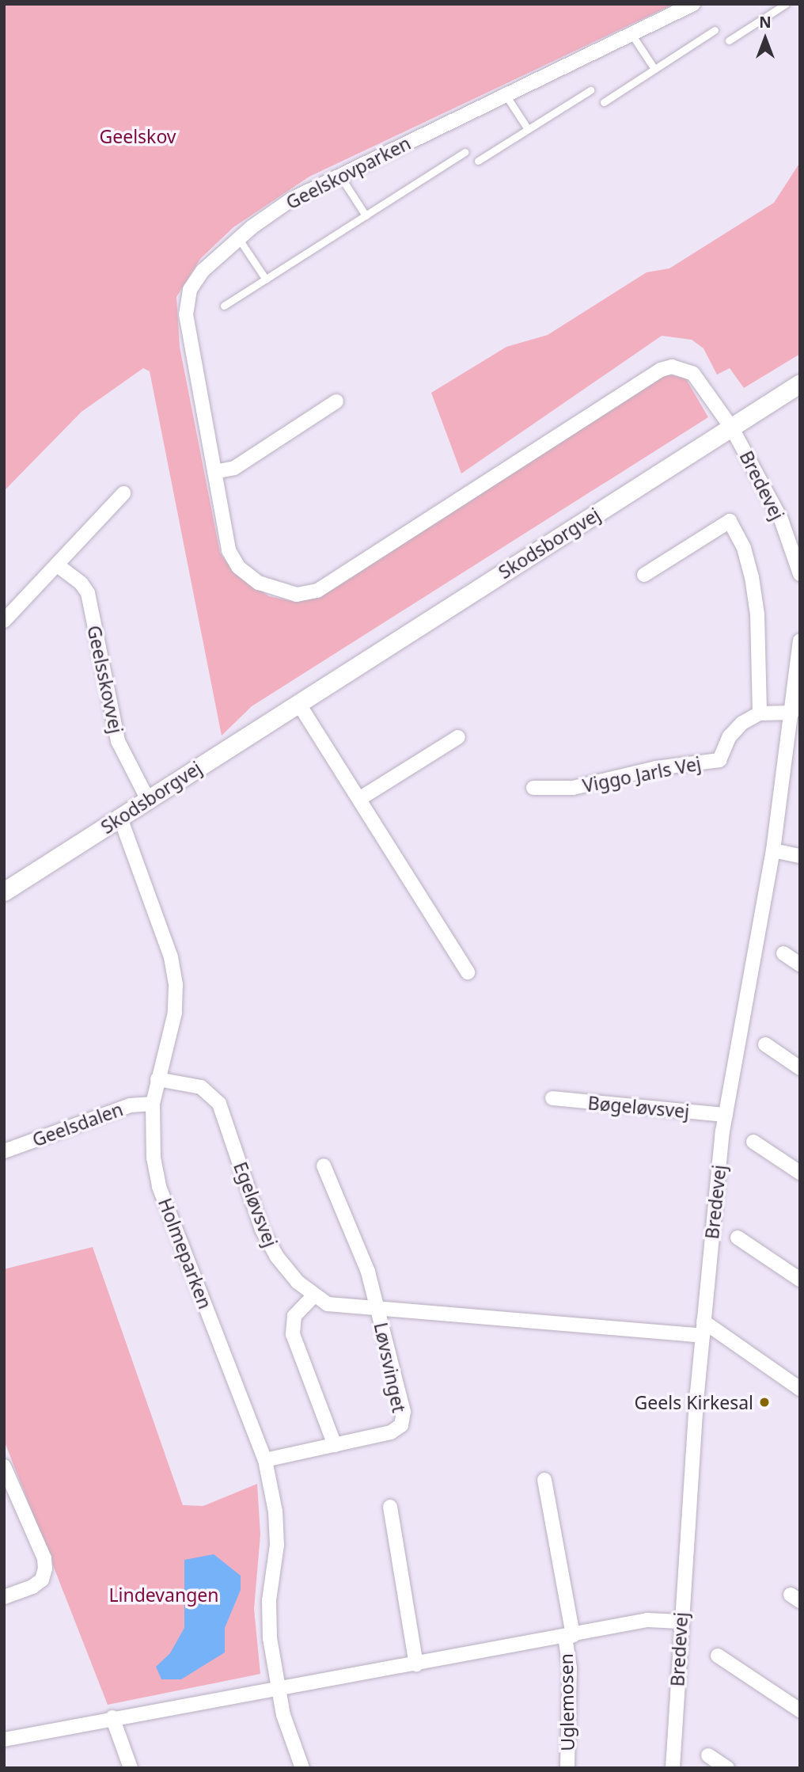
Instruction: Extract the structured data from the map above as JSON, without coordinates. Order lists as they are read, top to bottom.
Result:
{
  "streets": {
    "street": [
      "Geelskovparken",
      "Bredevej",
      "Skodsborgvej",
      "Geelsskovvej",
      "Viggo Jarls Vej",
      "Bøgeløvsvej",
      "Geelsdalen",
      "Egeløvsvej",
      "Holmeparken",
      "Løvsvinget",
      "Uglemosen"
    ]
  },
  "crossings": [
    ["Geelskovparken", "Bredevej"],
    ["Geelskovparken", "Skodsborgvej"],
    ["Bredevej", "Skodsborgvej"],
    ["Bredevej", "Bøgeløvsvej"],
    ["Bredevej", "Egeløvsvej"],
    ["Skodsborgvej", "Geelsskovvej"],
    ["Skodsborgvej", "Holmeparken"],
    ["Geelsdalen", "Holmeparken"],
    ["Egeløvsvej", "Holmeparken"],
    ["Egeløvsvej", "Løvsvinget"],
    ["Holmeparken", "Løvsvinget"]
  ],
  "parks": ["Geelskov", "Lindevangen"],
  "places": ["Geels Kirkesal"],
  "north": "top"
}
